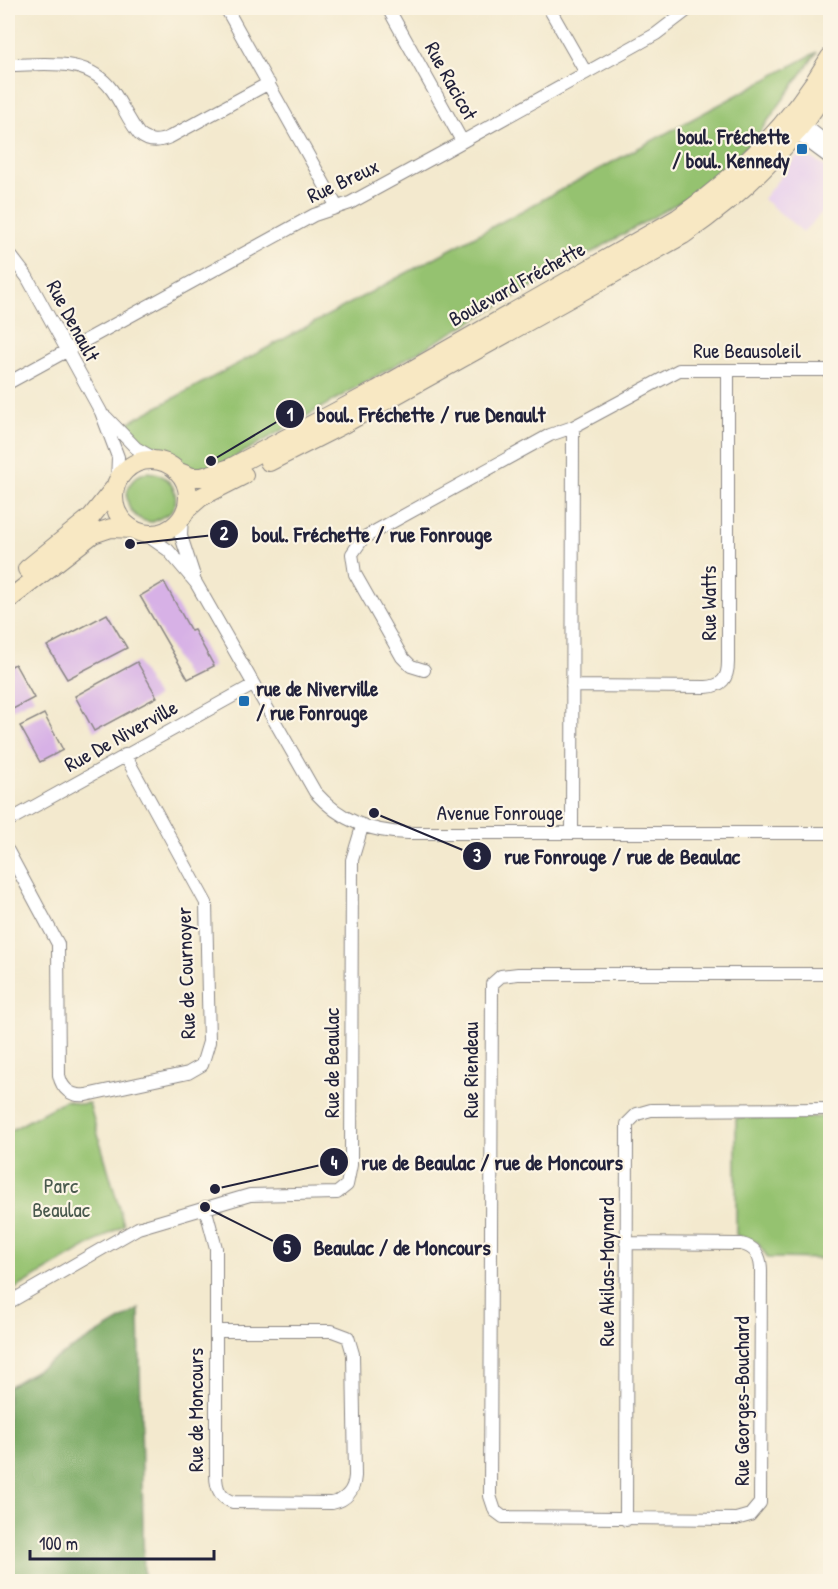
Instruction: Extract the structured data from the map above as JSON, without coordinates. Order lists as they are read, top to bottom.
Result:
{
  "streets": {
    "main road": ["Boulevard Fréchette"],
    "street": [
      "Rue Racicot",
      "Rue Breux",
      "Rue Denault",
      "Rue Beausoleil",
      "Rue Watts",
      "Rue De Niverville",
      "Avenue Fonrouge",
      "Rue de Cournoyer",
      "Rue de Beaulac",
      "Rue Riendeau",
      "Rue Akilas-Maynard",
      "Rue Georges-Bouchard",
      "Rue de Moncours"
    ]
  },
  "crossings": [
    ["Rue Racicot", "Rue Breux"],
    ["Rue Breux", "Rue Denault"],
    ["Boulevard Fréchette", "Rue Denault"],
    ["Rue Beausoleil", "Rue Watts"],
    ["Rue De Niverville", "Avenue Fonrouge"],
    ["Rue De Niverville", "Rue de Cournoyer"],
    ["Avenue Fonrouge", "Rue de Beaulac"],
    ["Rue de Beaulac", "Rue de Moncours"],
    ["Rue Riendeau", "Rue Georges-Bouchard"],
    ["Rue Akilas-Maynard", "Rue Georges-Bouchard"]
  ],
  "parks": ["Parc Beaulac"],
  "places": {
    "transit": ["boul. Fréchette / boul. Kennedy", "rue de Niverville / rue Fonrouge"],
    "other": [
      "boul. Fréchette / rue Denault",
      "boul. Fréchette / rue Fonrouge",
      "rue Fonrouge / rue de Beaulac",
      "rue de Beaulac / rue de Moncours",
      "Beaulac / de Moncours"
    ]
  },
  "scale_bar": "100 m"
}
